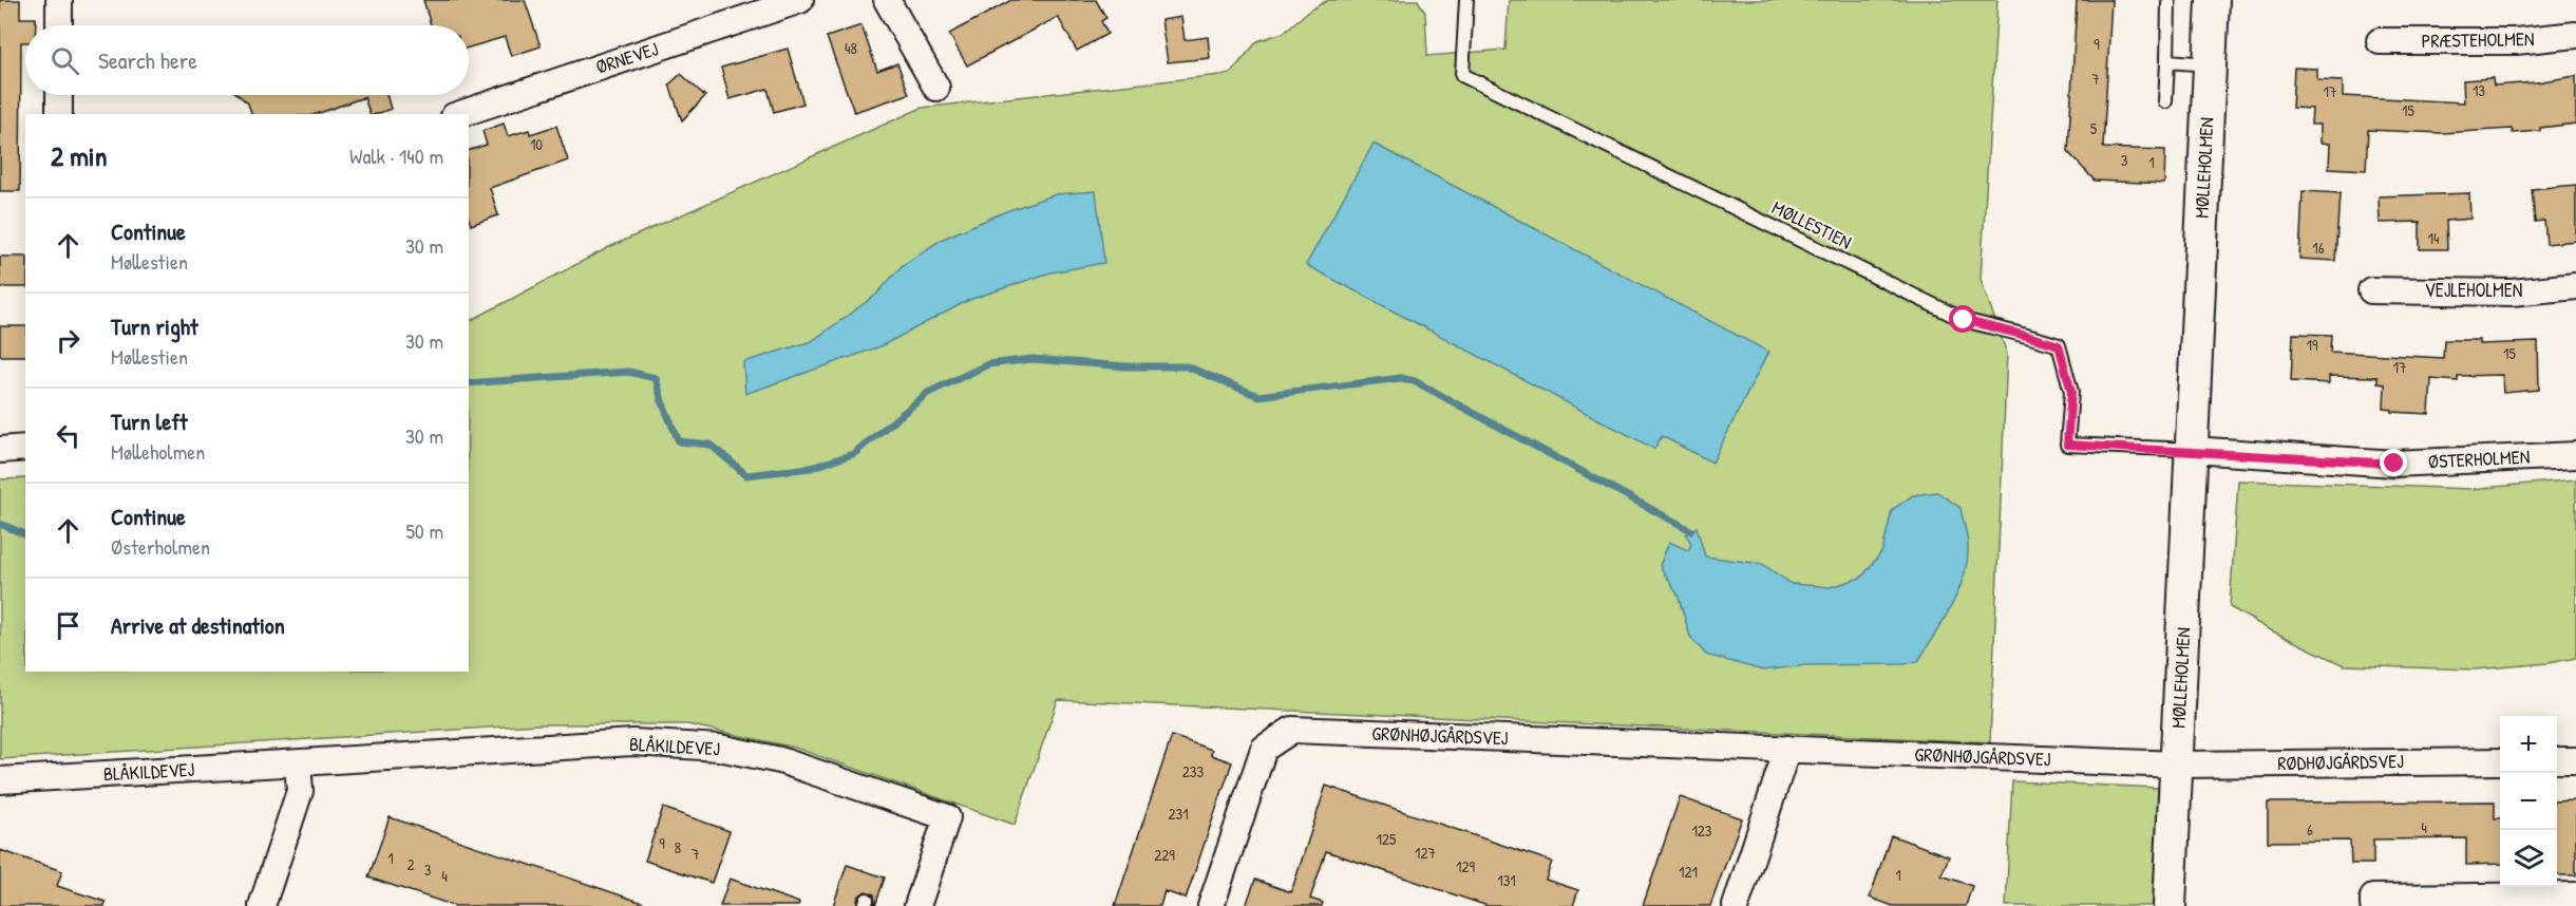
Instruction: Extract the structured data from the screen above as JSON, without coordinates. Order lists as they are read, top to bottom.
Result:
{
  "streets": {
    "street": [
      "PRÆSTEHOLMEN",
      "ØRNEVEJ",
      "MØLLEHOLMEN",
      "VEJLEHOLMEN",
      "ØSTERHOLMEN",
      "GRØNHØJGÅRDSVEJ",
      "BLÅKILDEVEJ",
      "RØDHØJGÅRDSVEJ"
    ],
    "lane": ["MØLLESTIEN"]
  },
  "crossings": [
    ["MØLLEHOLMEN", "MØLLESTIEN"],
    ["MØLLEHOLMEN", "ØSTERHOLMEN"],
    ["MØLLEHOLMEN", "GRØNHØJGÅRDSVEJ"],
    ["MØLLEHOLMEN", "RØDHØJGÅRDSVEJ"],
    ["MØLLESTIEN", "ØSTERHOLMEN"],
    ["GRØNHØJGÅRDSVEJ", "RØDHØJGÅRDSVEJ"]
  ],
  "house_numbers": [
    "9",
    "48",
    "7",
    "13",
    "17",
    "15",
    "5",
    "10",
    "3",
    "1",
    "14",
    "16",
    "19",
    "15",
    "17",
    "233",
    "231",
    "4",
    "6",
    "123",
    "125",
    "9",
    "8",
    "127",
    "7",
    "229",
    "1",
    "2",
    "129",
    "3",
    "121",
    "1",
    "4",
    "131"
  ],
  "page": {
    "search": "Search here",
    "heading": ["2 min", "Walk · 140 m"],
    "list": [
      ["Continue", "Møllestien", "30 m"],
      ["Turn right", "Møllestien", "30 m"],
      ["Turn left", "Mølleholmen", "30 m"],
      ["Continue", "Østerholmen", "50 m"],
      "Arrive at destination"
    ],
    "map_buttons": ["+", "−"]
  }
}
